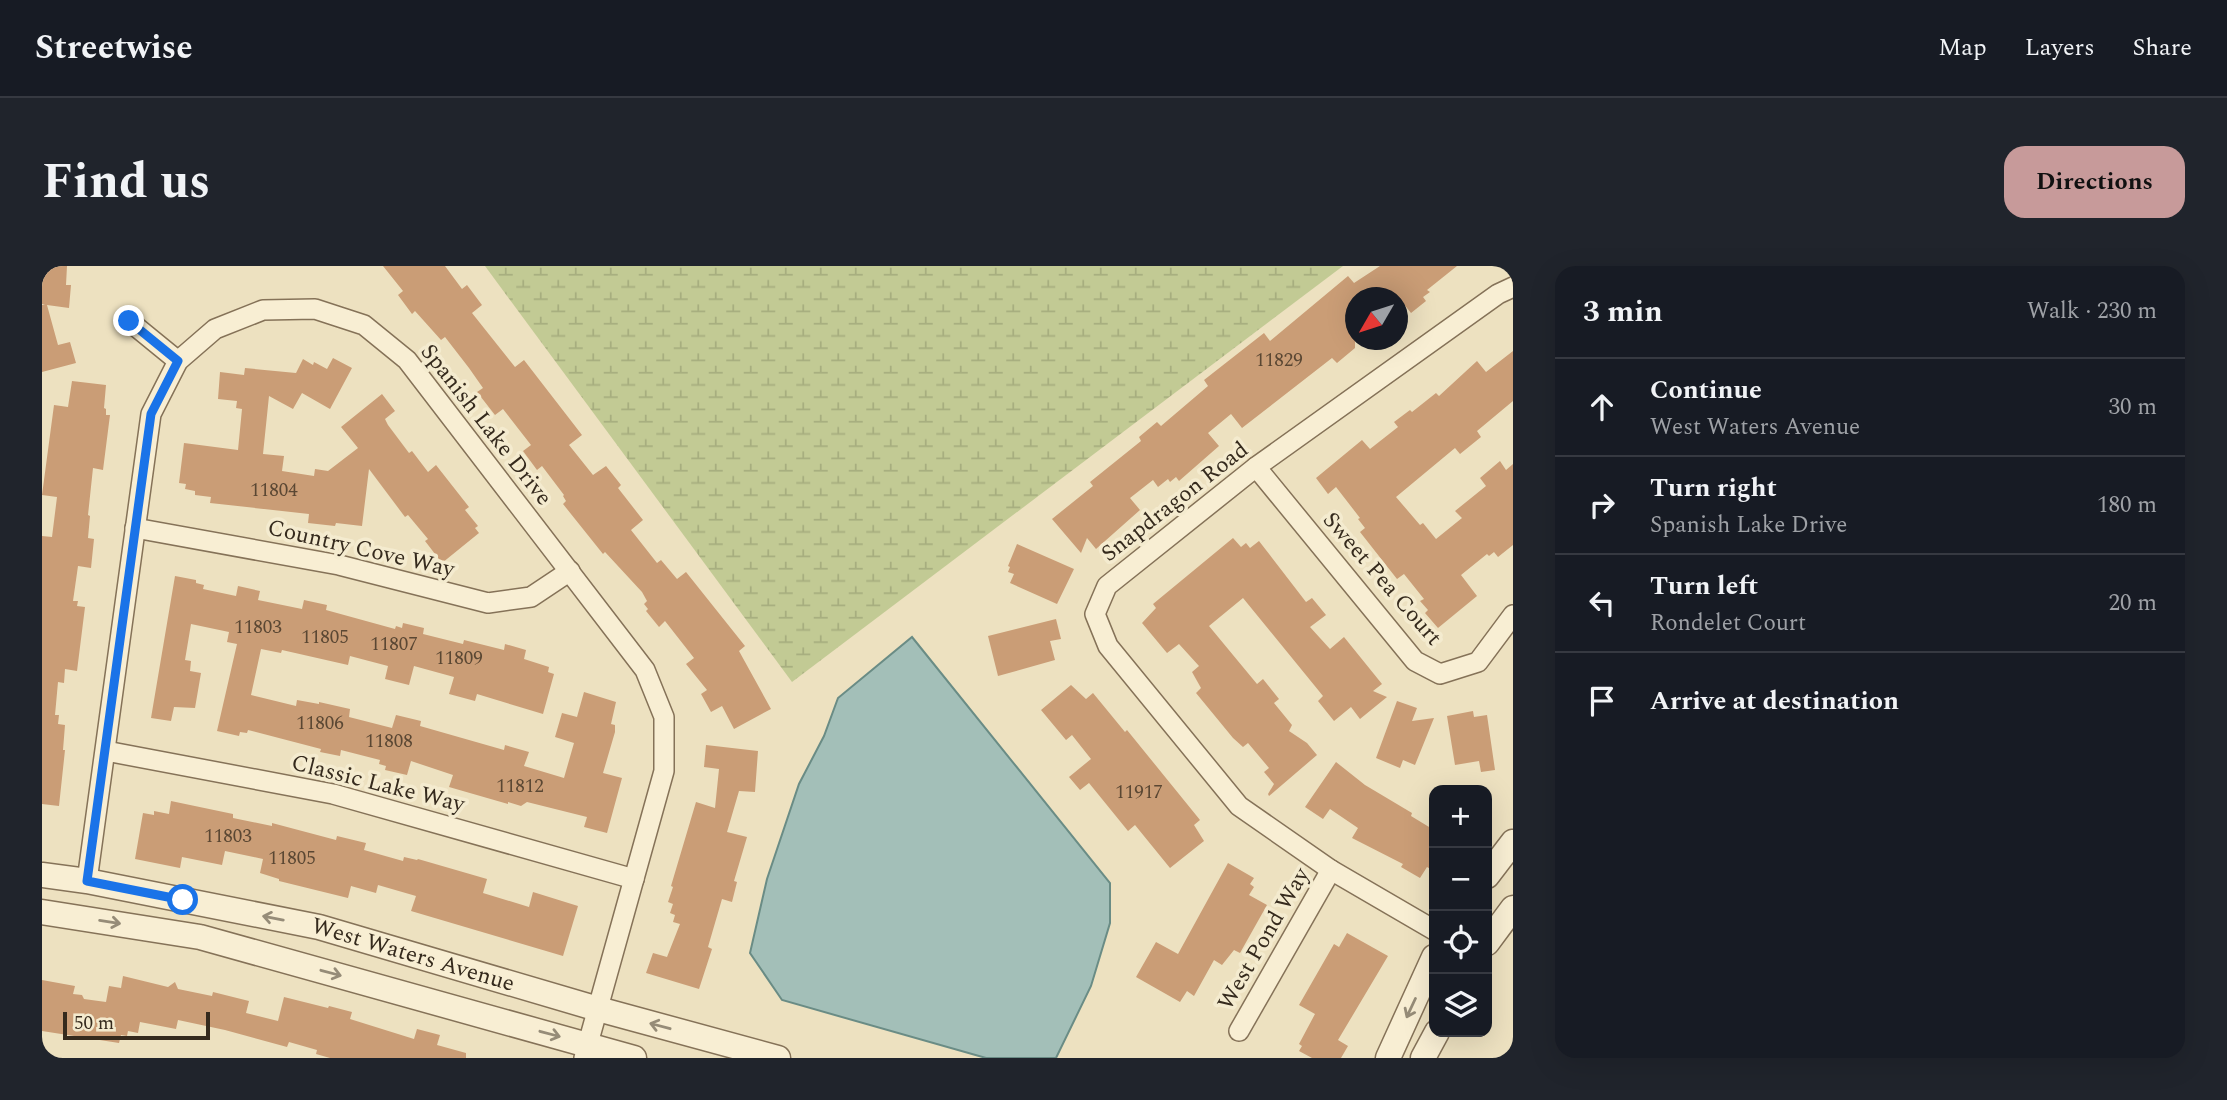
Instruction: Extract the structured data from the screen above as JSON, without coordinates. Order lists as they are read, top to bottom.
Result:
{
  "streets": {
    "street": [
      "Spanish Lake Drive",
      "Snapdragon Road",
      "Country Cove Way",
      "Sweet Pea Court",
      "Classic Lake Way",
      "West Pond Way",
      "West Waters Avenue"
    ]
  },
  "crossings": [
    ["Spanish Lake Drive", "Country Cove Way"],
    ["Spanish Lake Drive", "Classic Lake Way"],
    ["Spanish Lake Drive", "West Waters Avenue"],
    ["Snapdragon Road", "Sweet Pea Court"],
    ["Snapdragon Road", "West Pond Way"]
  ],
  "house_numbers": [
    "11829",
    "11804",
    "11803",
    "11805",
    "11807",
    "11809",
    "11806",
    "11808",
    "11812",
    "11917",
    "11803",
    "11805"
  ],
  "scale_bar": "50 m",
  "north": "bottom left",
  "page": {
    "header": "Streetwise",
    "nav": ["Map", "Layers", "Share"],
    "title": "Find us",
    "buttons": "Directions",
    "heading": ["3 min", "Walk · 230 m"],
    "list": [
      ["Continue", "West Waters Avenue", "30 m"],
      ["Turn right", "Spanish Lake Drive", "180 m"],
      ["Turn left", "Rondelet Court", "20 m"],
      "Arrive at destination"
    ],
    "map_buttons": ["+", "−"],
    "scale": "50 m"
  }
}
